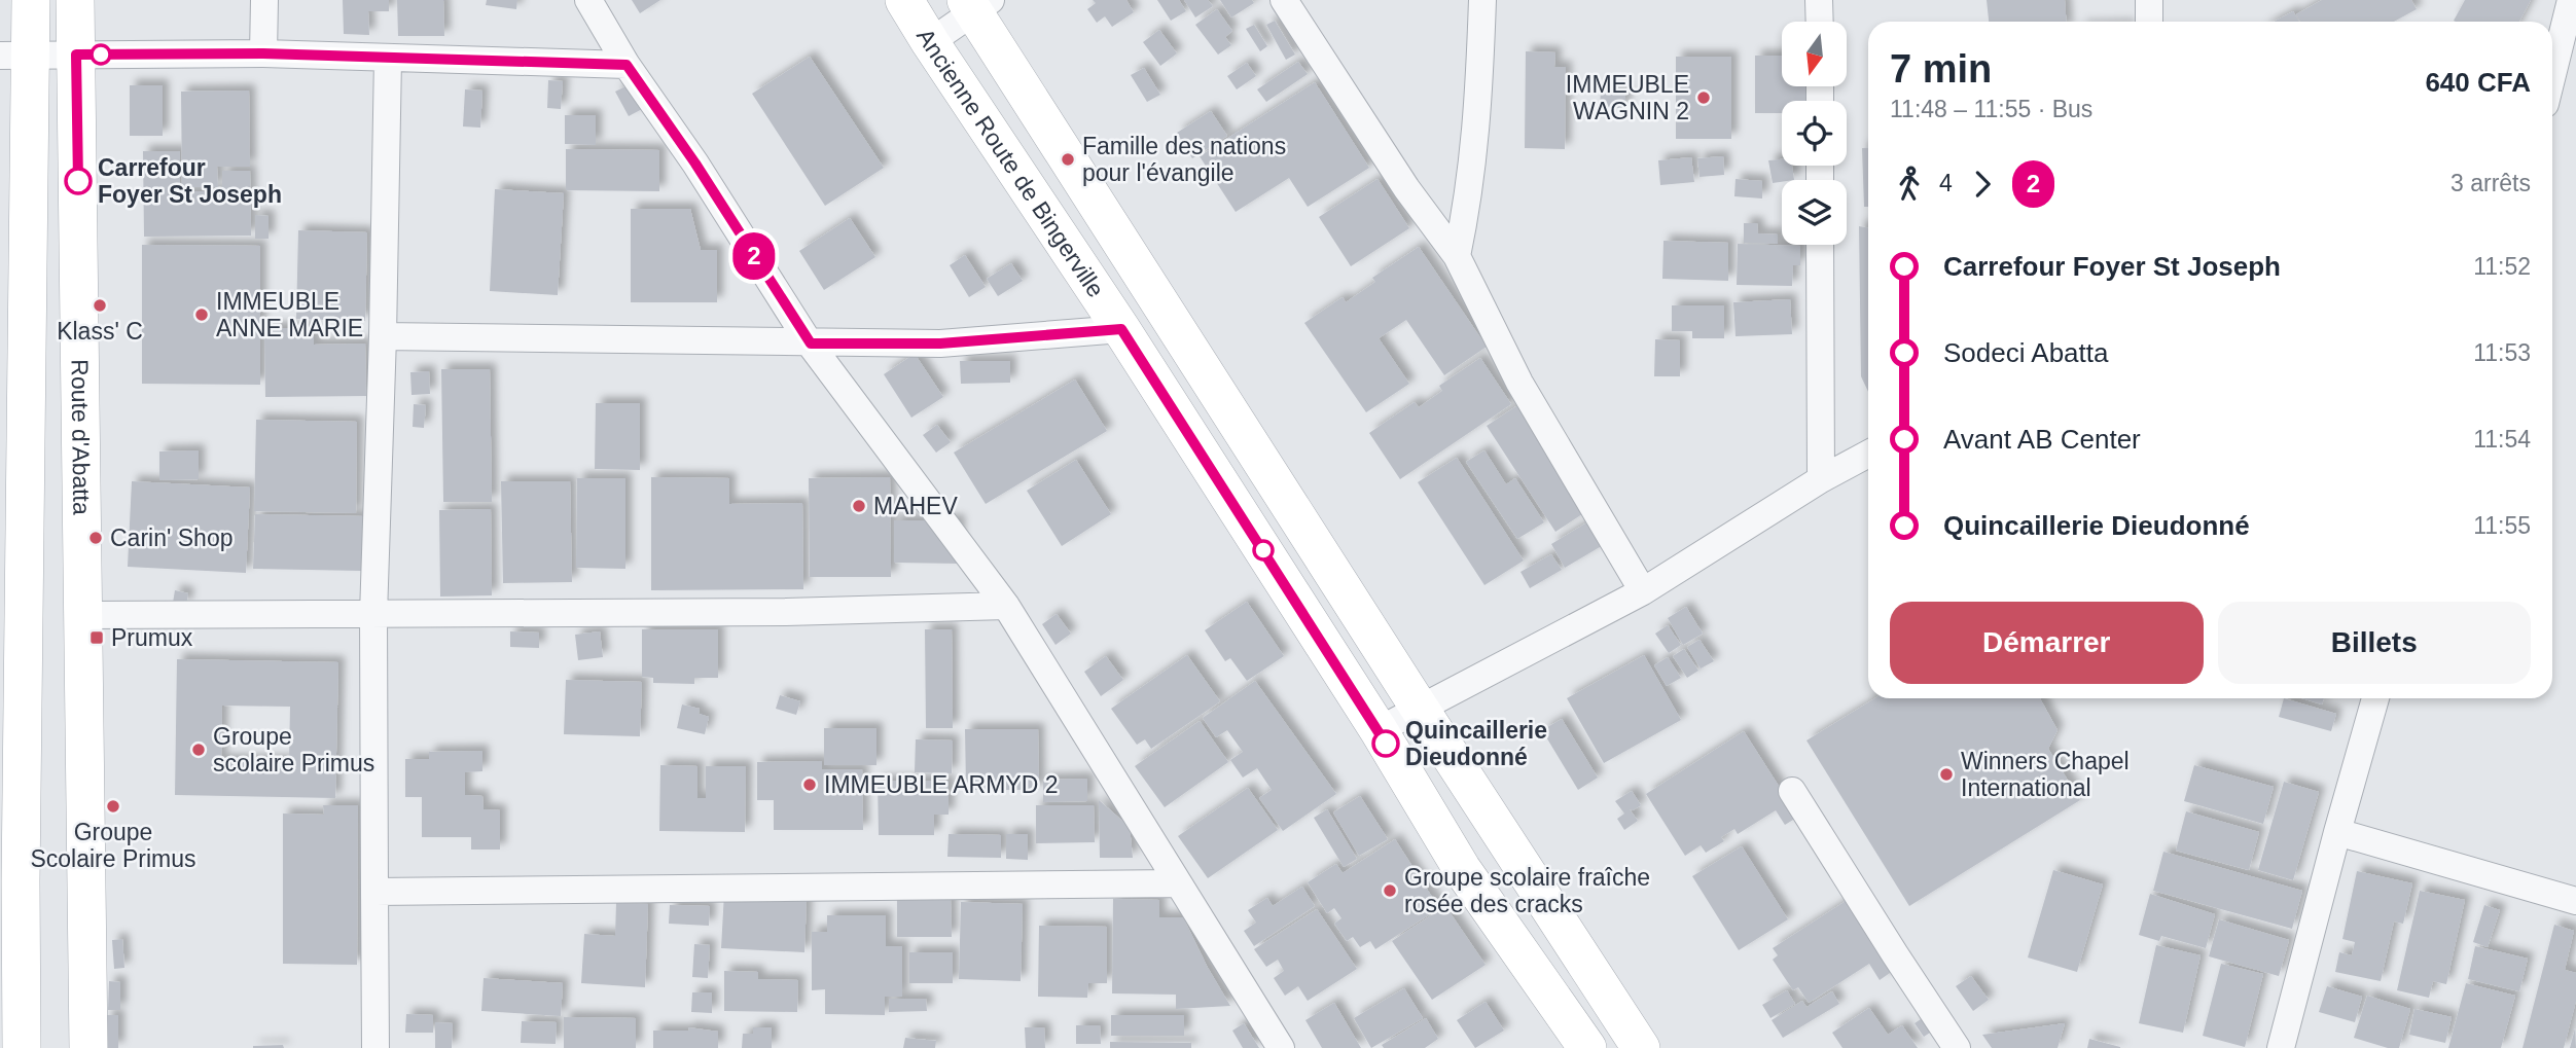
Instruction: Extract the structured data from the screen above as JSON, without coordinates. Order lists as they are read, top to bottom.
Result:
{
  "streets": {
    "street": ["Ancienne Route de Bingerville", "Route d'Abatta"]
  },
  "places": {
    "other": [
      "IMMEUBLE WAGNIN 2",
      "Famille des nations pour l'évangile",
      "Carrefour Foyer St Joseph",
      "Klass' C",
      "IMMEUBLE ANNE MARIE",
      "MAHEV",
      "Carin' Shop",
      "Quincaillerie Dieudonné",
      "Groupe scolaire Primus",
      "Winners Chapel International",
      "IMMEUBLE ARMYD 2",
      "Groupe Scolaire Primus",
      "Groupe scolaire fraîche rosée des cracks"
    ],
    "transit": ["Prumux"]
  },
  "lines": ["bus line 2"],
  "north": "bottom",
  "page": {
    "on_map": "2",
    "heading": ["7 min", "11:48 – 11:55 · Bus", "640 CFA"],
    "legs": ["4", "2", "3 arrêts"],
    "list": [
      {
        "name": "Carrefour Foyer St Joseph",
        "value": "11:52"
      },
      {
        "name": "Sodeci Abatta",
        "value": "11:53"
      },
      {
        "name": "Avant AB Center",
        "value": "11:54"
      },
      {
        "name": "Quincaillerie Dieudonné",
        "value": "11:55"
      }
    ],
    "buttons": ["Démarrer", "Billets"]
  }
}
